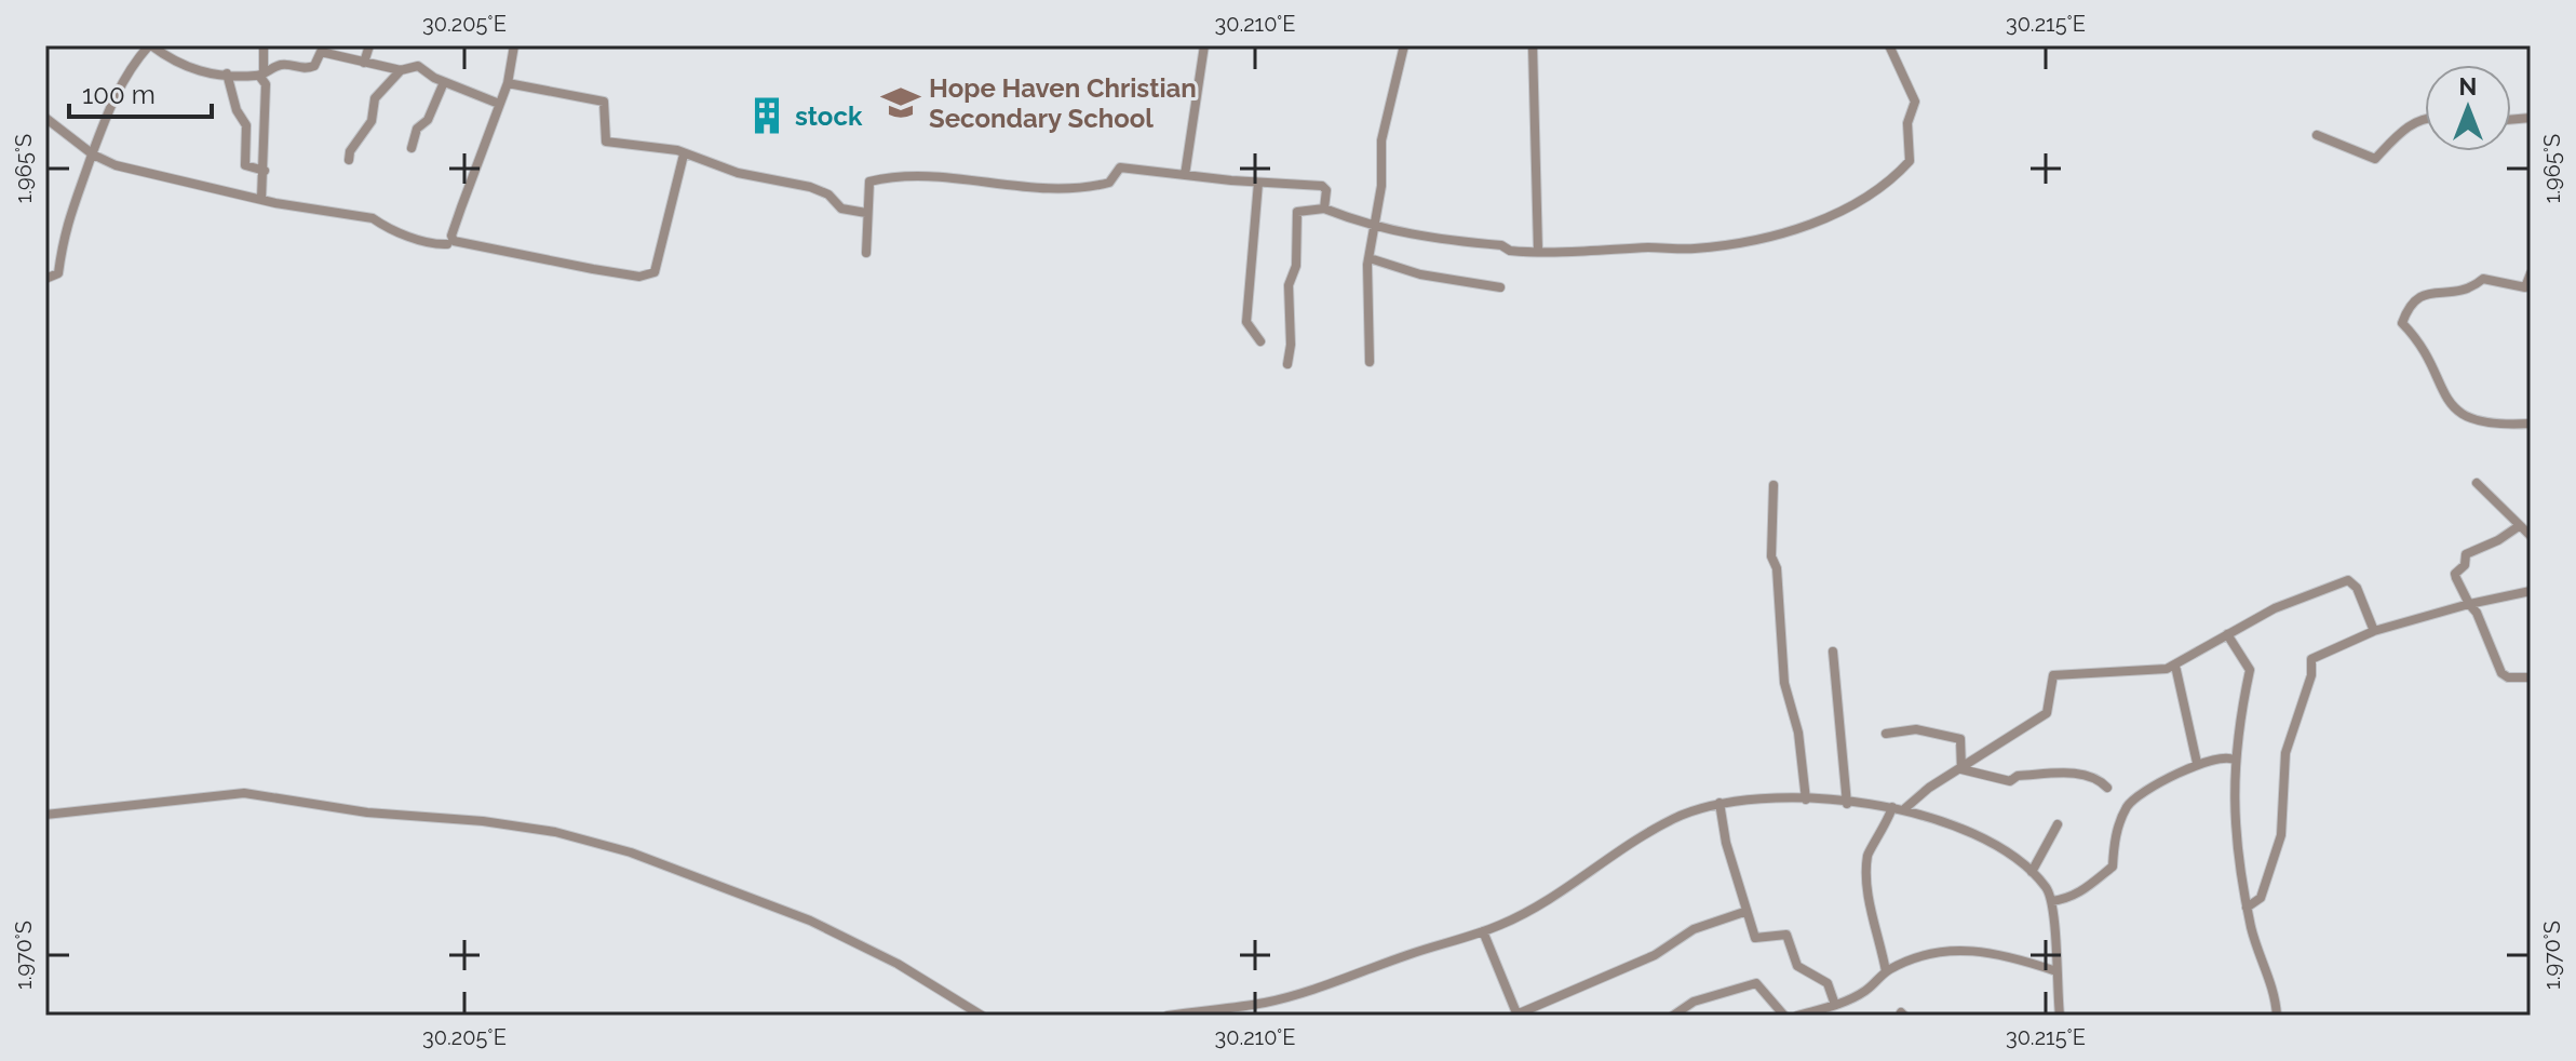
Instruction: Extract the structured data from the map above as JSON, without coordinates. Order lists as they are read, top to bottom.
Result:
{
  "places": {
    "school or university": ["Hope Haven Christian Secondary School"],
    "building": ["stock"]
  },
  "scale_bar": "100 m",
  "north": "top",
  "coordinates": [
    "30.205°E",
    "30.210°E",
    "30.215°E",
    "1.965°S",
    "1.970°S"
  ]
}
